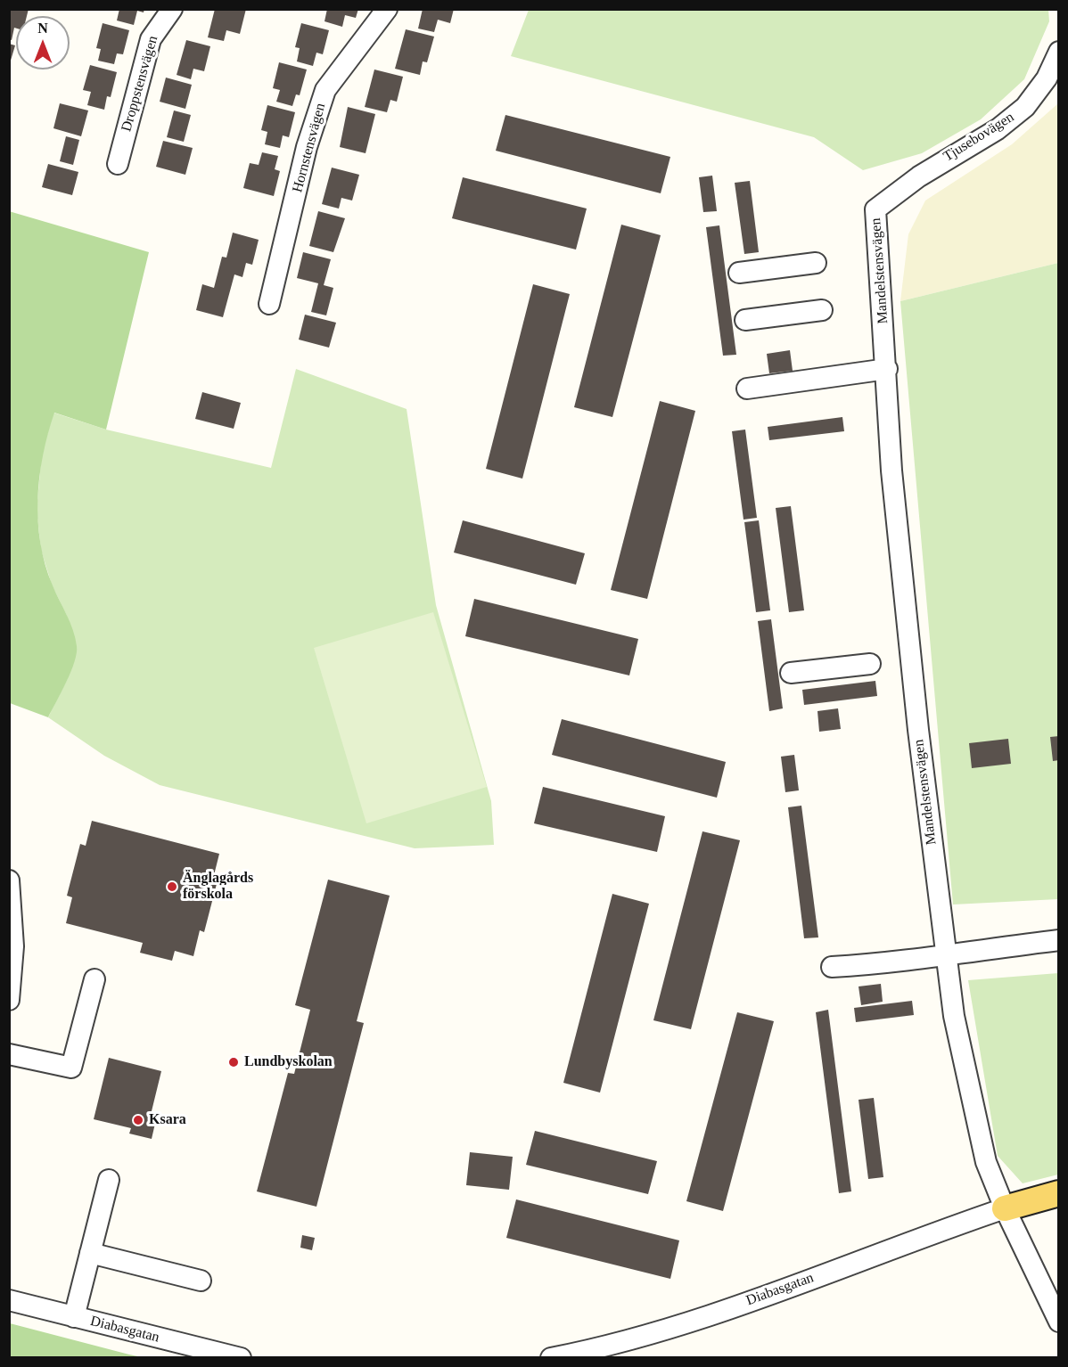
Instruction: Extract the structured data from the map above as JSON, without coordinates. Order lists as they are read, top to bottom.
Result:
{
  "streets": {
    "street": [
      "Droppstensvägen",
      "Tjusebovägen",
      "Hornstensvägen",
      "Mandelstensvägen",
      "Diabasgatan"
    ]
  },
  "crossings": [
    ["Tjusebovägen", "Mandelstensvägen"],
    ["Mandelstensvägen", "Diabasgatan"]
  ],
  "places": ["Änglagårds förskola", "Lundbyskolan", "Ksara"],
  "north": "top"
}
